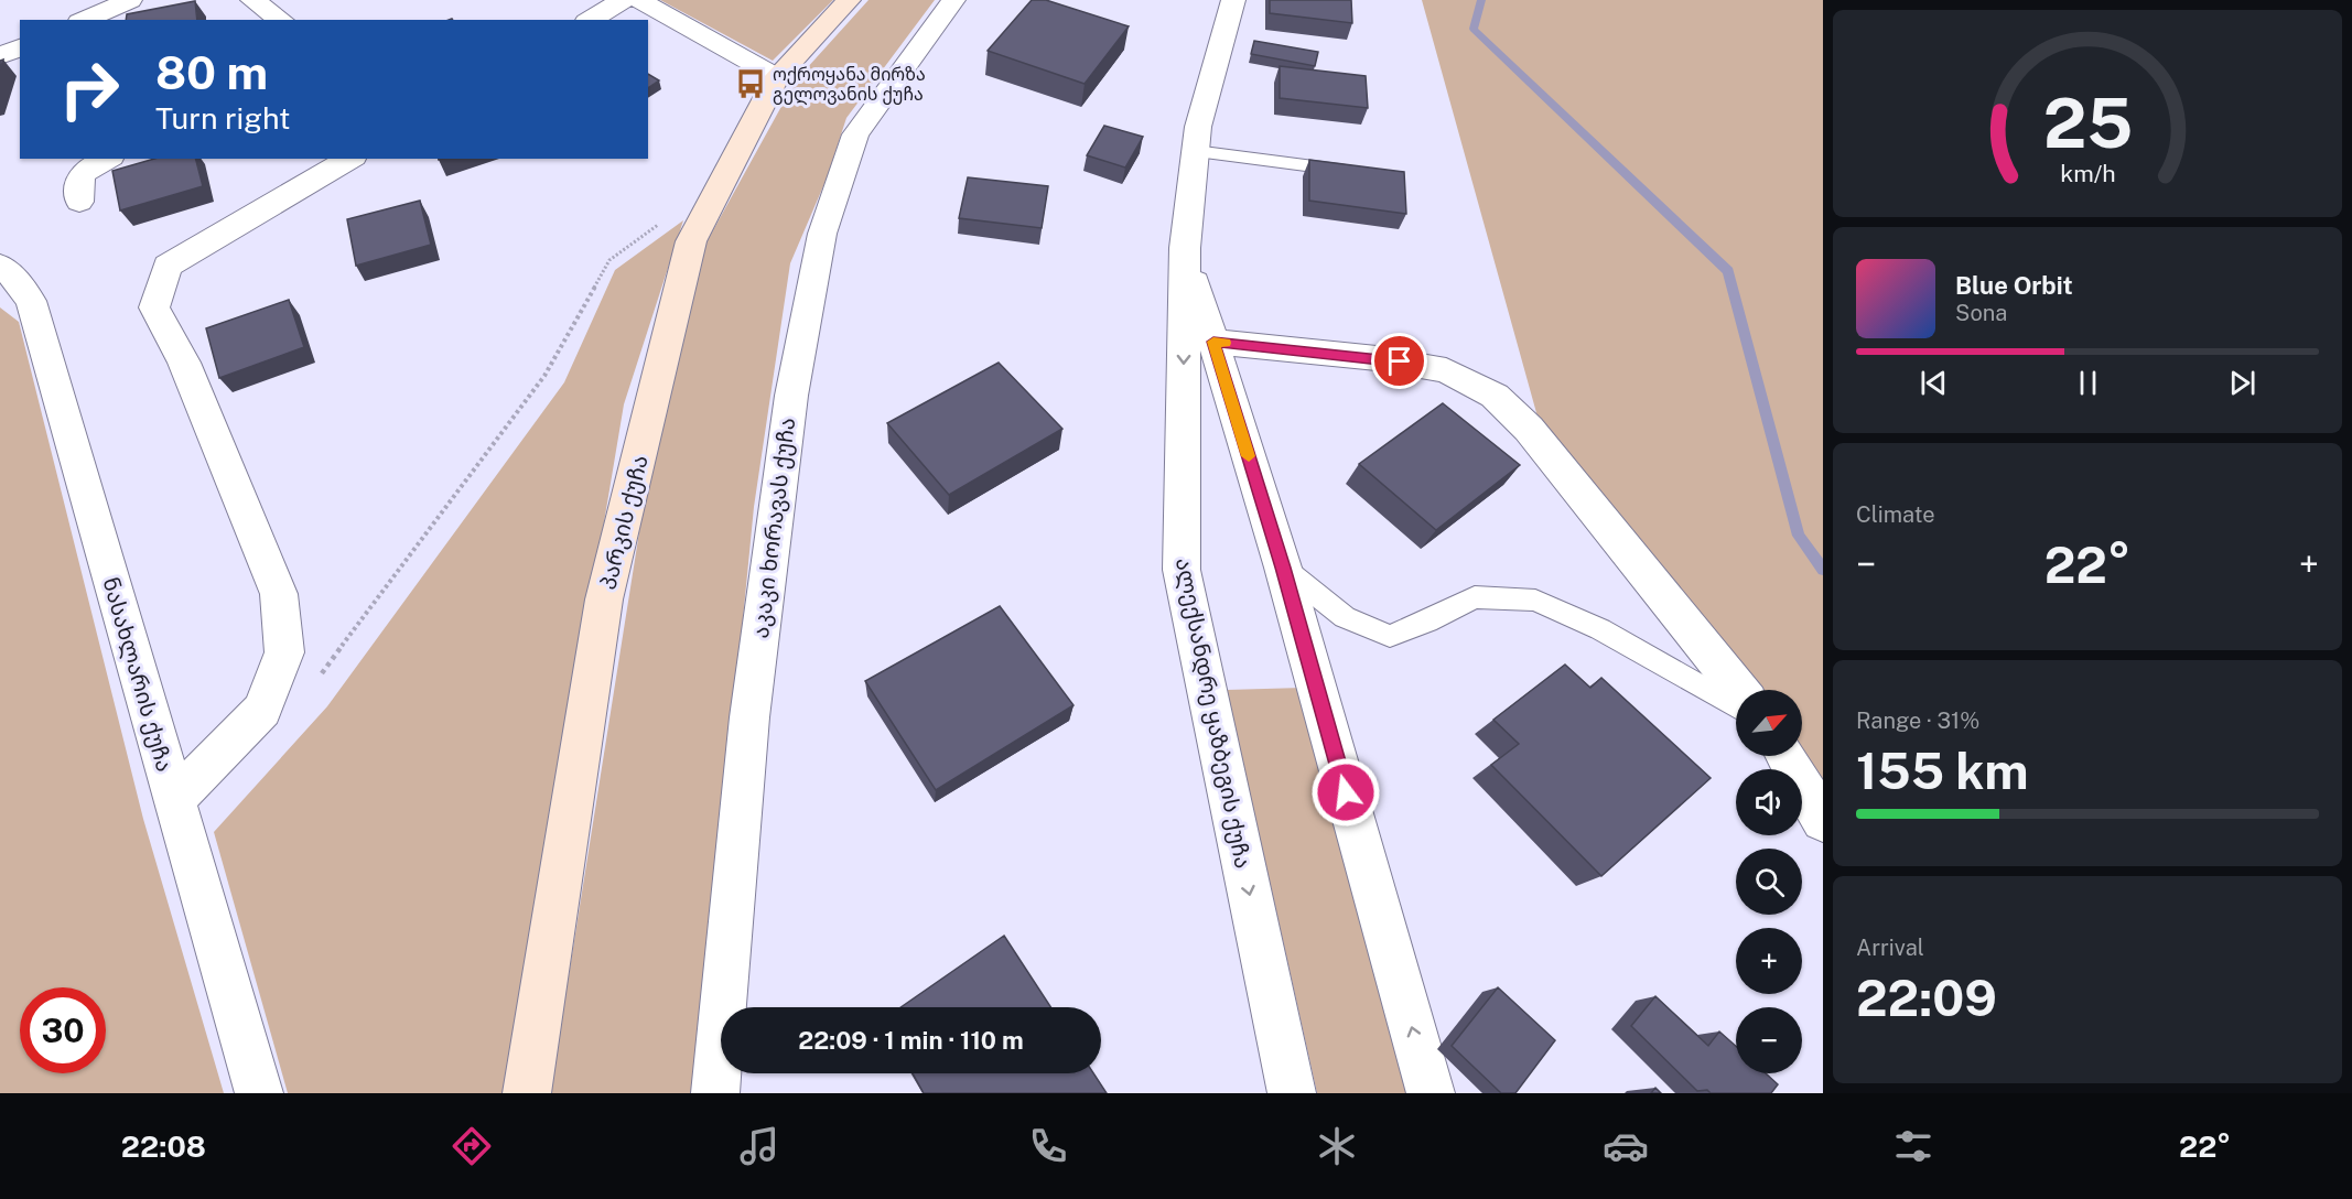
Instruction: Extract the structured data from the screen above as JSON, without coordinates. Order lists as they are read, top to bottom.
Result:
{
  "streets": {
    "street": [
      "პარკის ქუჩა",
      "აკაკი ხორავას ქუჩა",
      "ნასახლარის ქუჩა",
      "ალექსანდრე ყაზბეგის ქუჩა"
    ]
  },
  "places": {
    "bus stop": ["ოქროყანა მირზა გელოვანის ქუჩა"]
  },
  "north": "top right",
  "page": {
    "turn": ["80 m", "Turn right"],
    "song": ["Blue Orbit", "Sona"],
    "tile": [
      "Climate",
      ["Range · 31%", "155 km"],
      ["Arrival", "22:09"]
    ],
    "heat": ["−", "22°", "+"],
    "map_buttons": ["+", "−"],
    "limit": "30",
    "trip": "22:09 · 1 min · 110 m",
    "tabs": ["22:08", "22°"],
    "gauge": ["25", "km/h"]
  }
}
